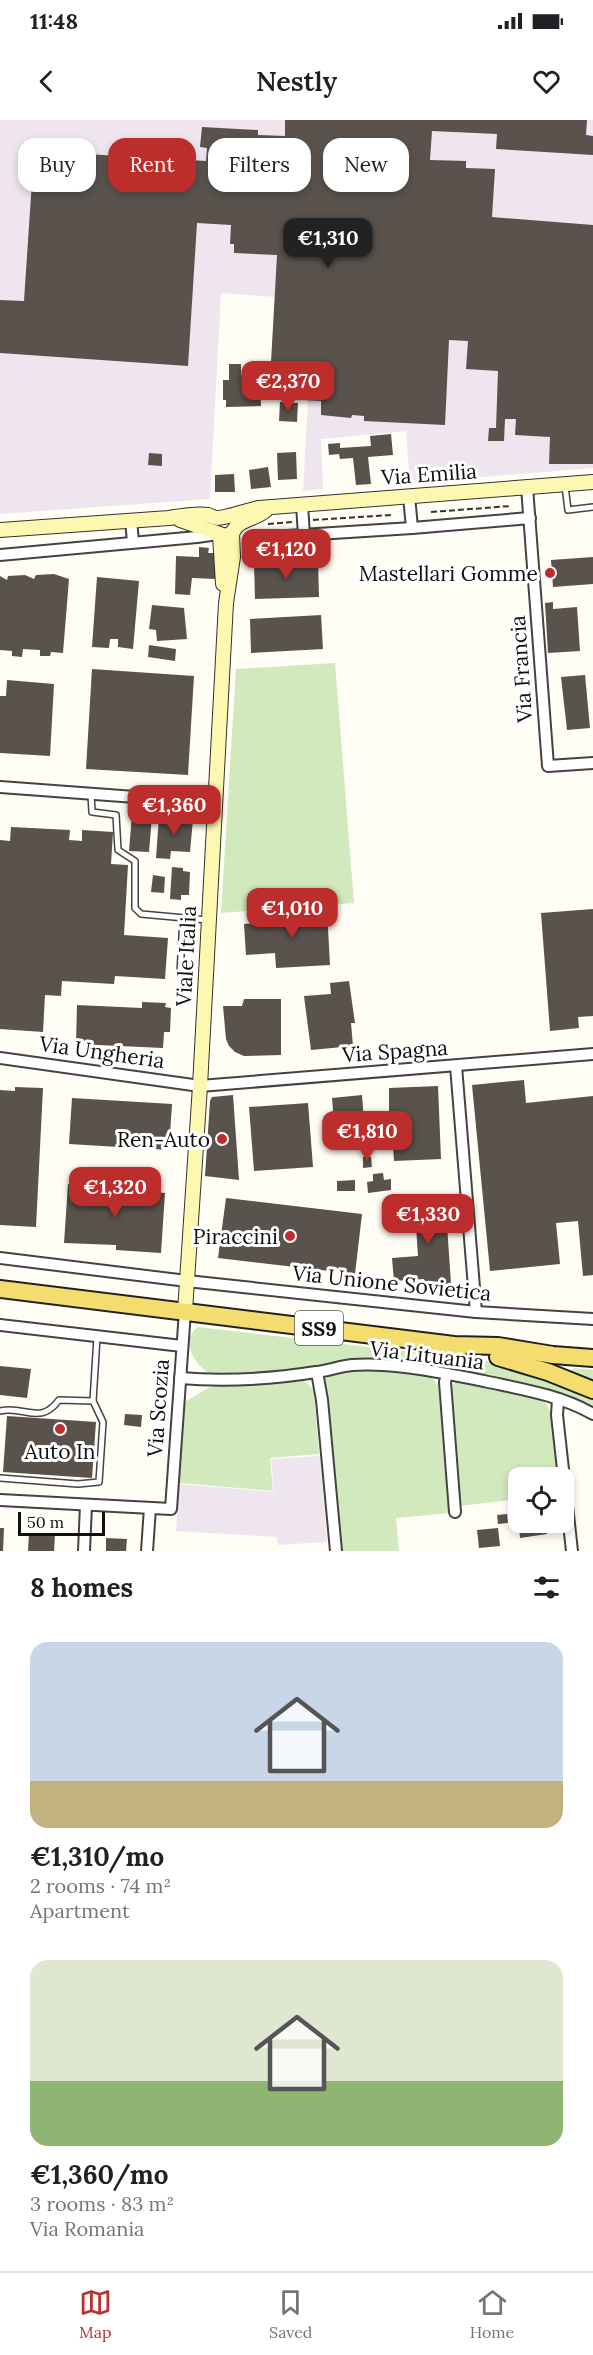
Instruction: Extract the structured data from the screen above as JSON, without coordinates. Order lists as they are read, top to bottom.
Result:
{
  "streets": {
    "main road": ["SS9"],
    "street": [
      "Via Emilia",
      "Via Francia",
      "Viale Italia",
      "Via Spagna",
      "Via Ungheria",
      "Via Unione Sovietica",
      "Via Lituania",
      "Via Scozia"
    ]
  },
  "crossings": [
    ["Via Emilia", "Via Francia"],
    ["Via Emilia", "Viale Italia"],
    ["Viale Italia", "Via Spagna"],
    ["Viale Italia", "Via Ungheria"],
    ["Viale Italia", "Via Unione Sovietica"],
    ["Viale Italia", "SS9"],
    ["Viale Italia", "Via Scozia"],
    ["Via Spagna", "Via Ungheria"],
    ["SS9", "Via Scozia"],
    ["Via Lituania", "Via Scozia"]
  ],
  "places": [
    "Mastellari Gomme",
    "Ren-Auto",
    "Piraccini",
    "Auto In"
  ],
  "scale_bar": "50 m",
  "page": {
    "status": "11:48",
    "header": "Nestly",
    "chip": [
      "Buy",
      "Rent",
      "Filters",
      "New"
    ],
    "price": [
      "€1,310",
      "€2,370",
      "€1,120",
      "€1,360",
      "€1,010",
      "€1,810",
      "€1,320",
      "€1,330"
    ],
    "scale": "50 m",
    "heading": "8 homes",
    "list": [
      {
        "name": "€1,310/mo",
        "note": "2 rooms · 74 m² · Apartment"
      },
      {
        "name": "€1,360/mo",
        "note": "3 rooms · 83 m² · Via Romania"
      }
    ],
    "tabs": ["Map", "Saved", "Home"]
  }
}
